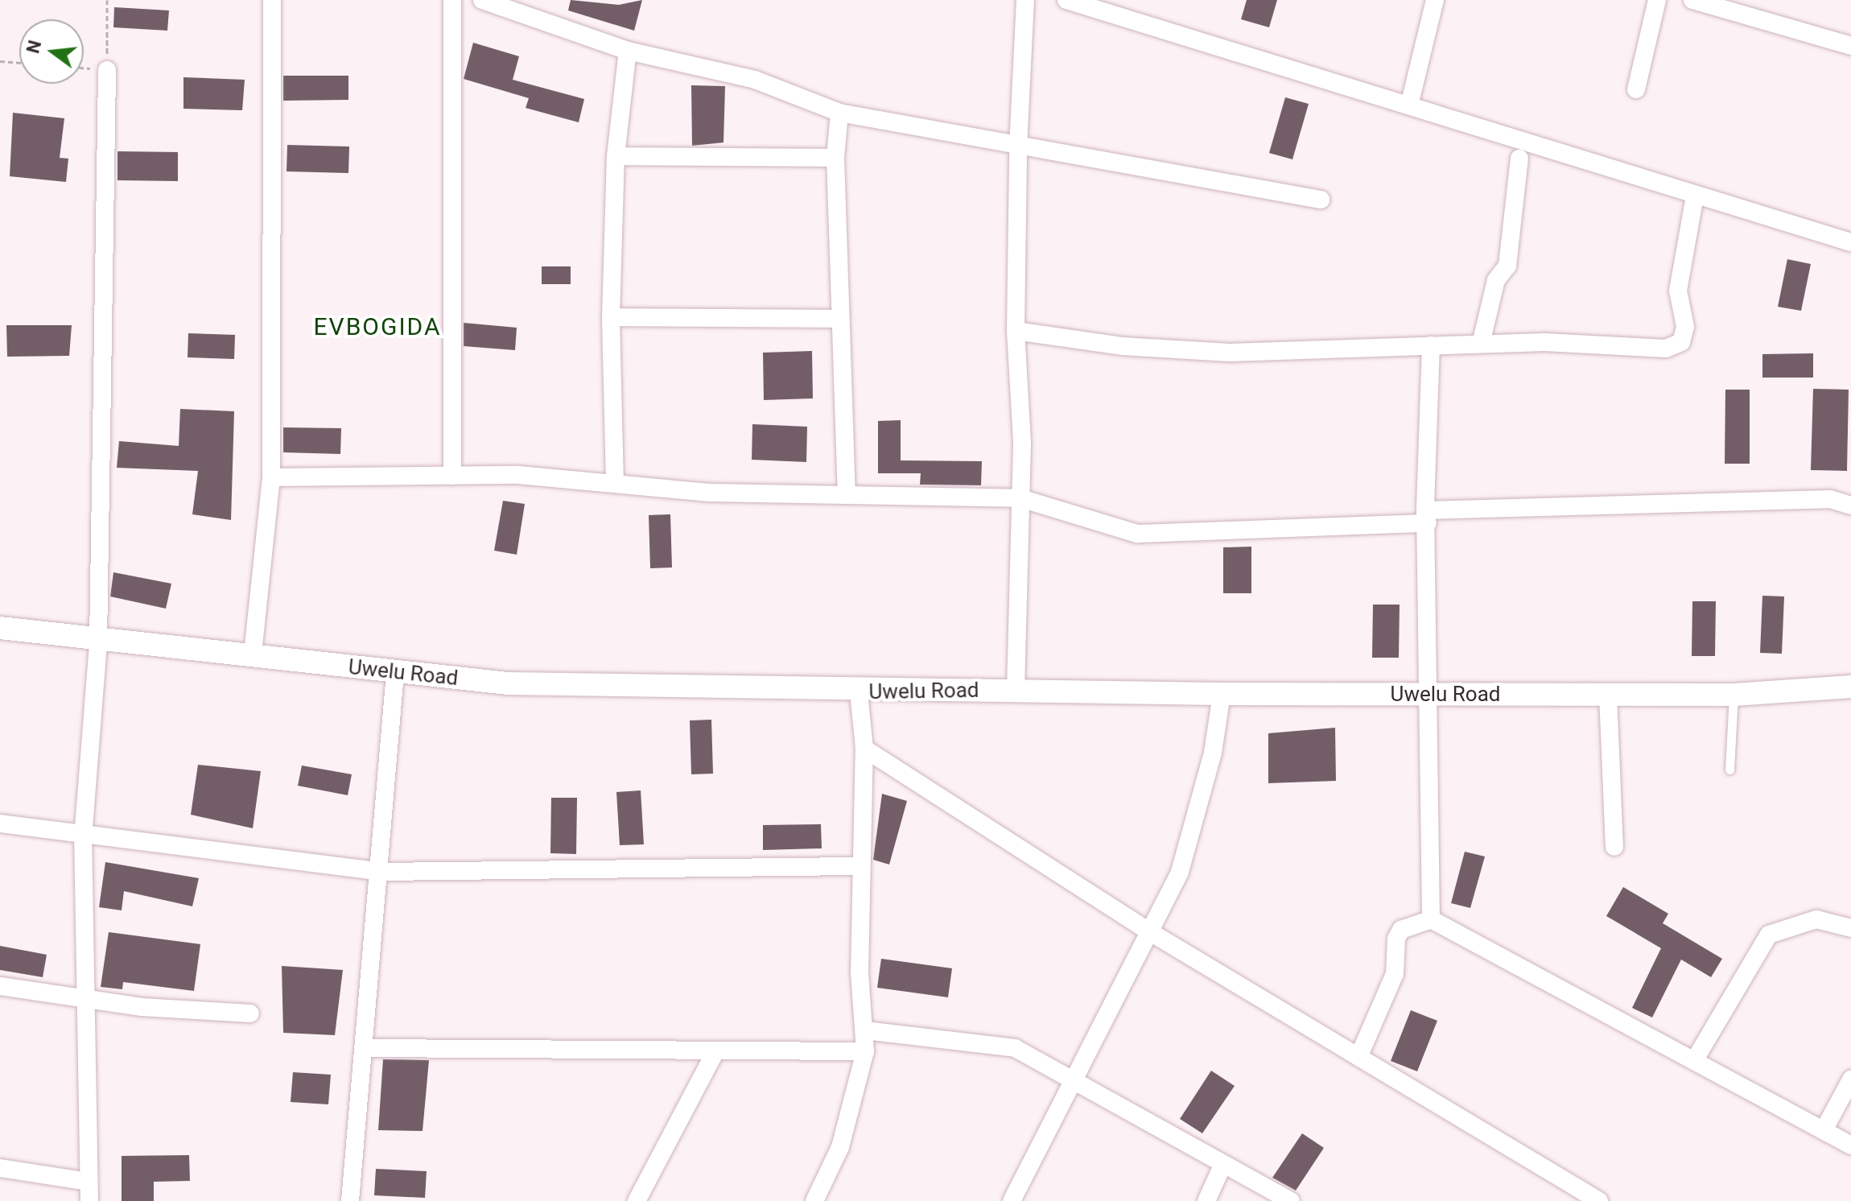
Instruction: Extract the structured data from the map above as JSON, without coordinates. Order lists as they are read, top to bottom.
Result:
{
  "streets": {
    "street": ["Uwelu Road"]
  },
  "districts": ["EVBOGIDA"],
  "north": "left"
}
